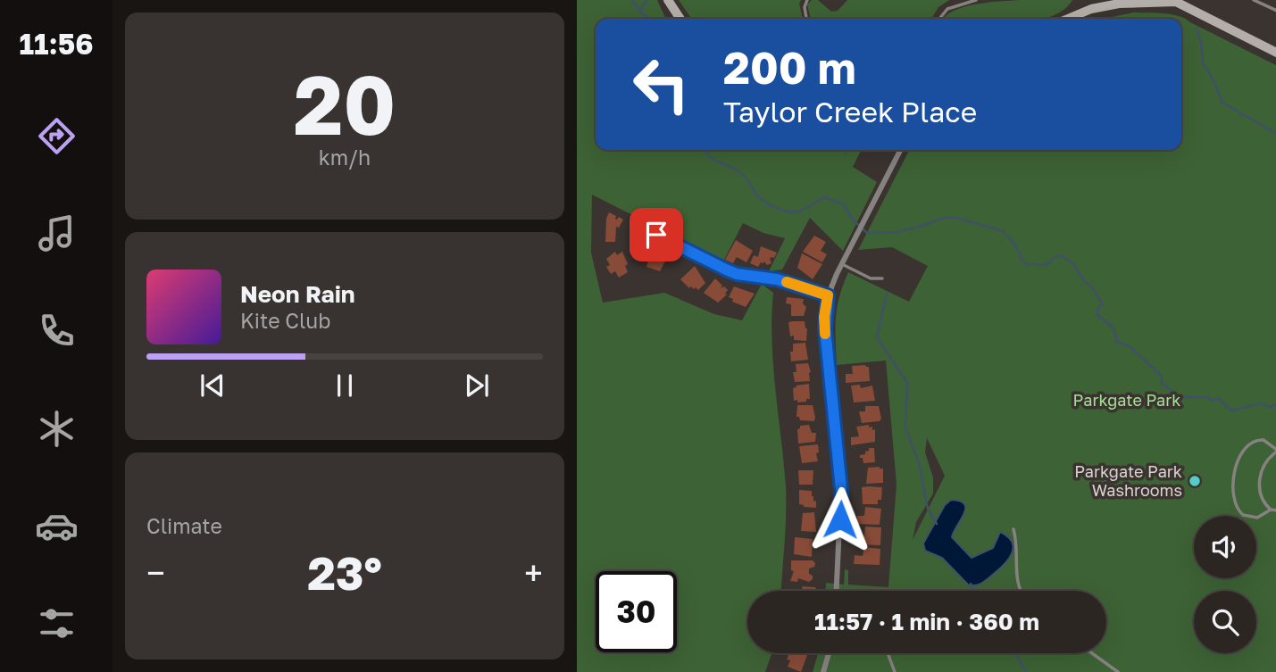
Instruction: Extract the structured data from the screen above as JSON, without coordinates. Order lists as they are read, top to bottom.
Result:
{
  "parks": ["Parkgate Park"],
  "places": ["Parkgate Park Washrooms"],
  "page": {
    "tabs": "11:56",
    "tile": [
      ["20", "km/h"],
      "Climate"
    ],
    "turn": ["200 m", "Taylor Creek Place"],
    "song": ["Neon Rain", "Kite Club"],
    "heat": ["−", "23°", "+"],
    "limit": "30",
    "trip": "11:57 · 1 min · 360 m"
  }
}
